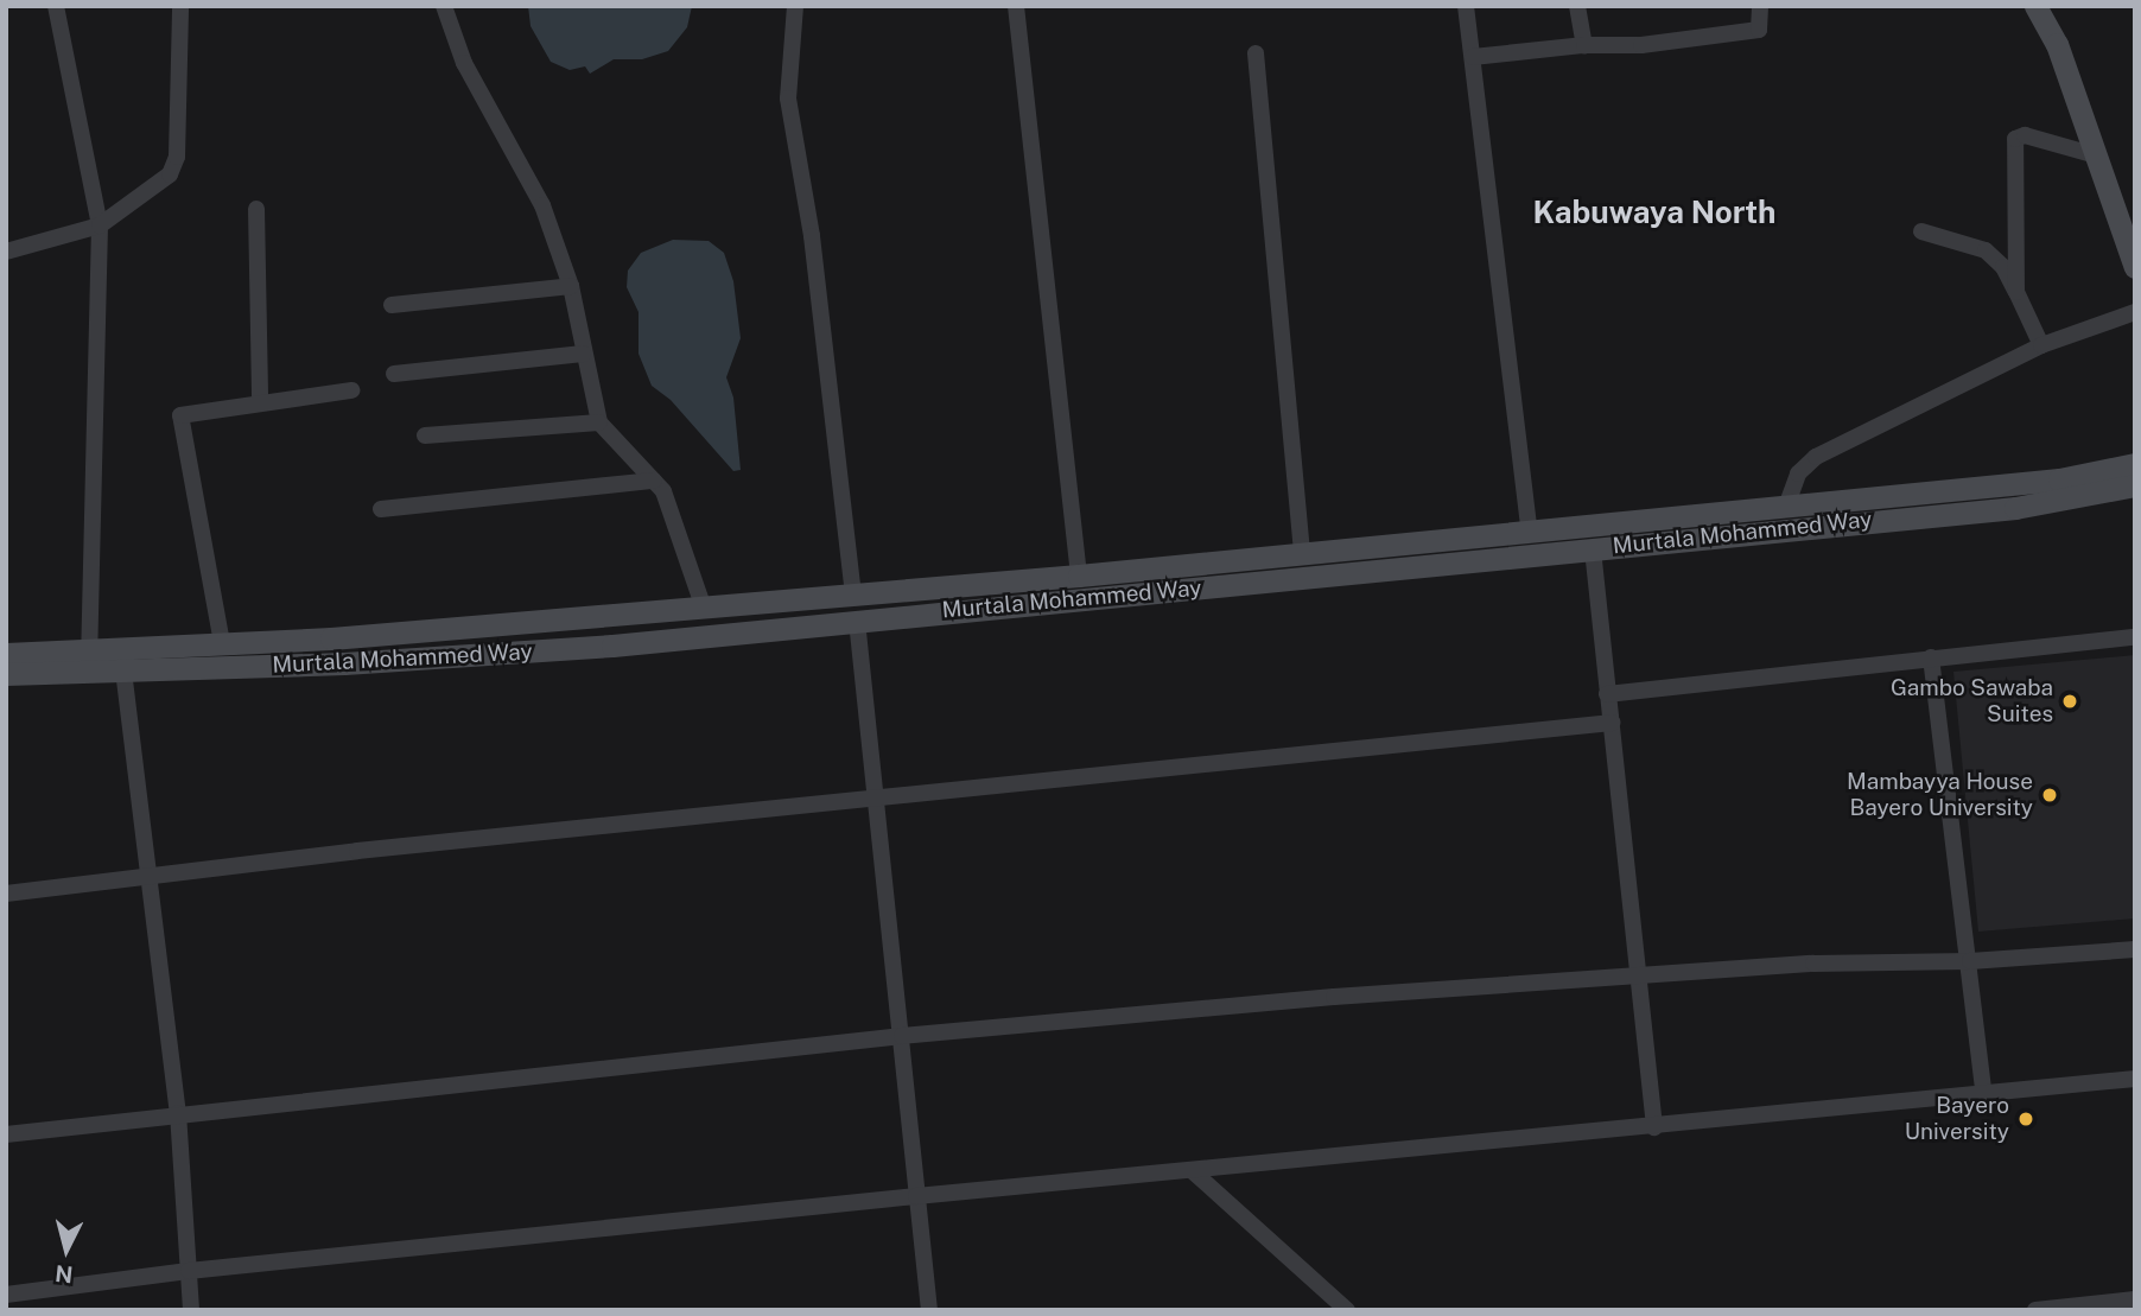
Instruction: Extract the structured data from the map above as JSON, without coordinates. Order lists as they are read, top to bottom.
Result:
{
  "streets": {
    "main road": ["Murtala Mohammed Way"]
  },
  "districts": ["Kabuwaya North"],
  "places": ["Gambo Sawaba Suites", "Mambayya House Bayero University", "Bayero University"],
  "north": "bottom"
}
